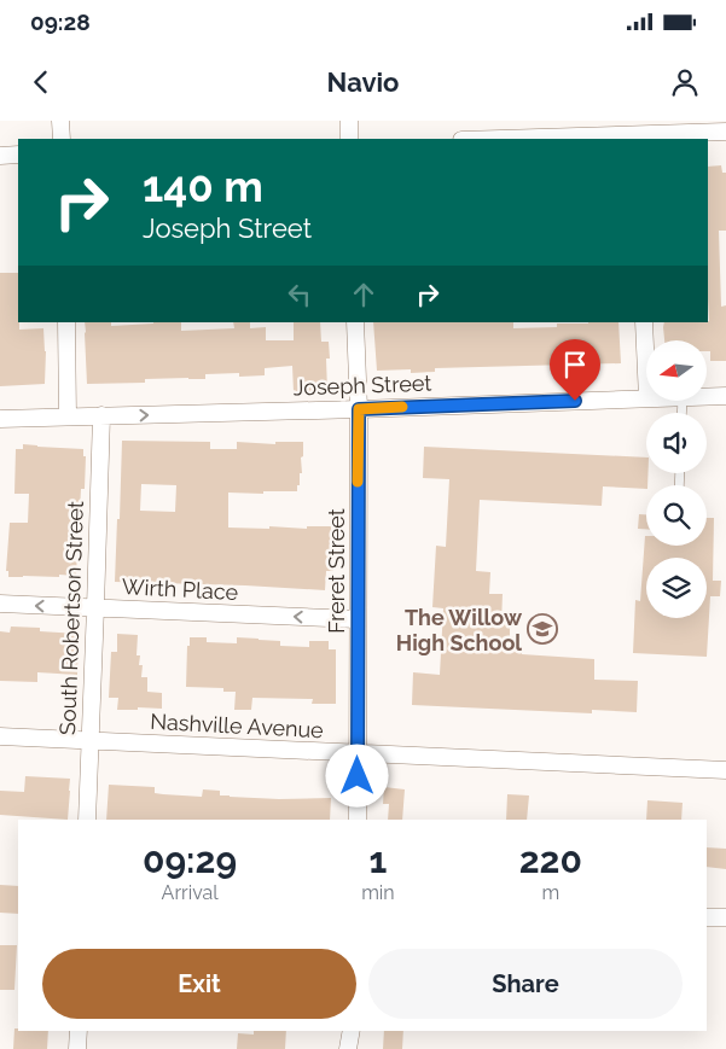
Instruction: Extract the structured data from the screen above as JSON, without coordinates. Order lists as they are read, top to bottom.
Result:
{
  "streets": {
    "street": [
      "Joseph Street",
      "Freret Street",
      "Wirth Place",
      "South Robertson Street",
      "Nashville Avenue"
    ]
  },
  "crossings": [
    ["Joseph Street", "Freret Street"],
    ["Joseph Street", "South Robertson Street"],
    ["Freret Street", "Wirth Place"],
    ["Freret Street", "Nashville Avenue"],
    ["Wirth Place", "South Robertson Street"],
    ["South Robertson Street", "Nashville Avenue"]
  ],
  "one_way": ["Joseph Street", "Wirth Place"],
  "places": {
    "school or university": ["The Willow High School"]
  },
  "north": "left",
  "page": {
    "status": "09:28",
    "header": "Navio",
    "turn": ["140 m", "Joseph Street"],
    "eta": [
      "09:29",
      "Arrival",
      "1",
      "min",
      "220",
      "m"
    ],
    "buttons": ["Exit", "Share"]
  }
}
